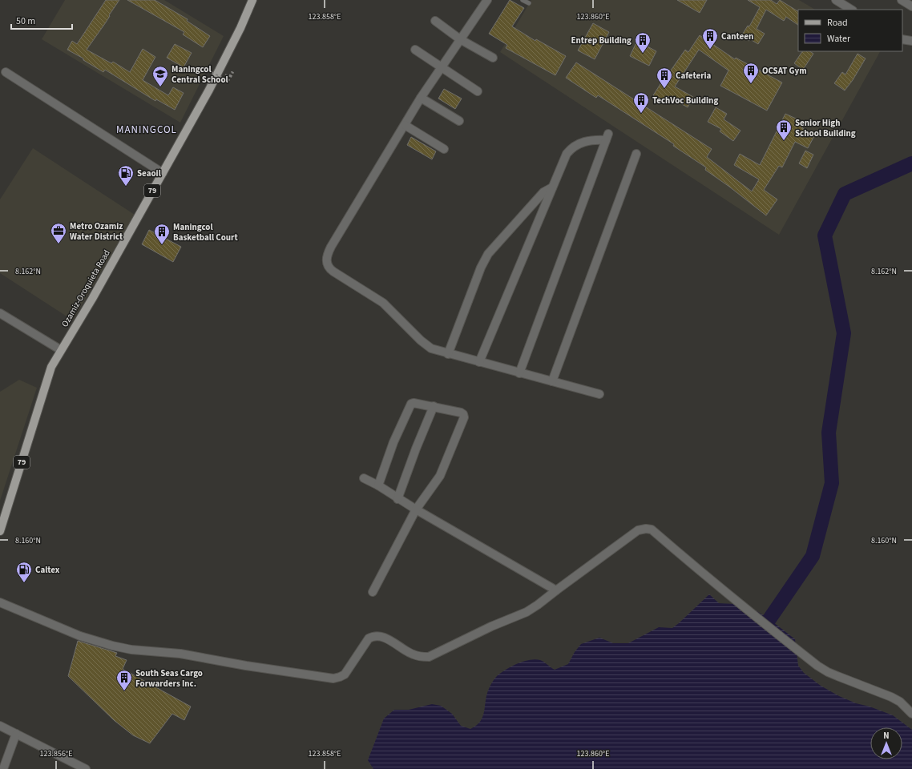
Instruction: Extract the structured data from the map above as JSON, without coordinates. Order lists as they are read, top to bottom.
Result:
{
  "streets": {
    "main road": ["79", "Ozamiz-Oroquieta Road"]
  },
  "districts": ["MANINGCOL"],
  "places": {
    "building": [
      "Canteen",
      "Entrep Building",
      "OCSAT Gym",
      "Cafeteria",
      "TechVoc Building",
      "Senior High School Building",
      "Maningcol Basketball Court",
      "South Seas Cargo Forwarders Inc."
    ],
    "school or university": ["Maningcol Central School"],
    "fuel station": ["Seaoil", "Caltex"],
    "office": ["Metro Ozamiz Water District"]
  },
  "legend": ["Road", "Water"],
  "scale_bar": "50 m",
  "north": "top",
  "coordinates": [
    "123.858°E",
    "123.860°E",
    "8.162°N",
    "8.160°N",
    "123.856°E"
  ]
}
